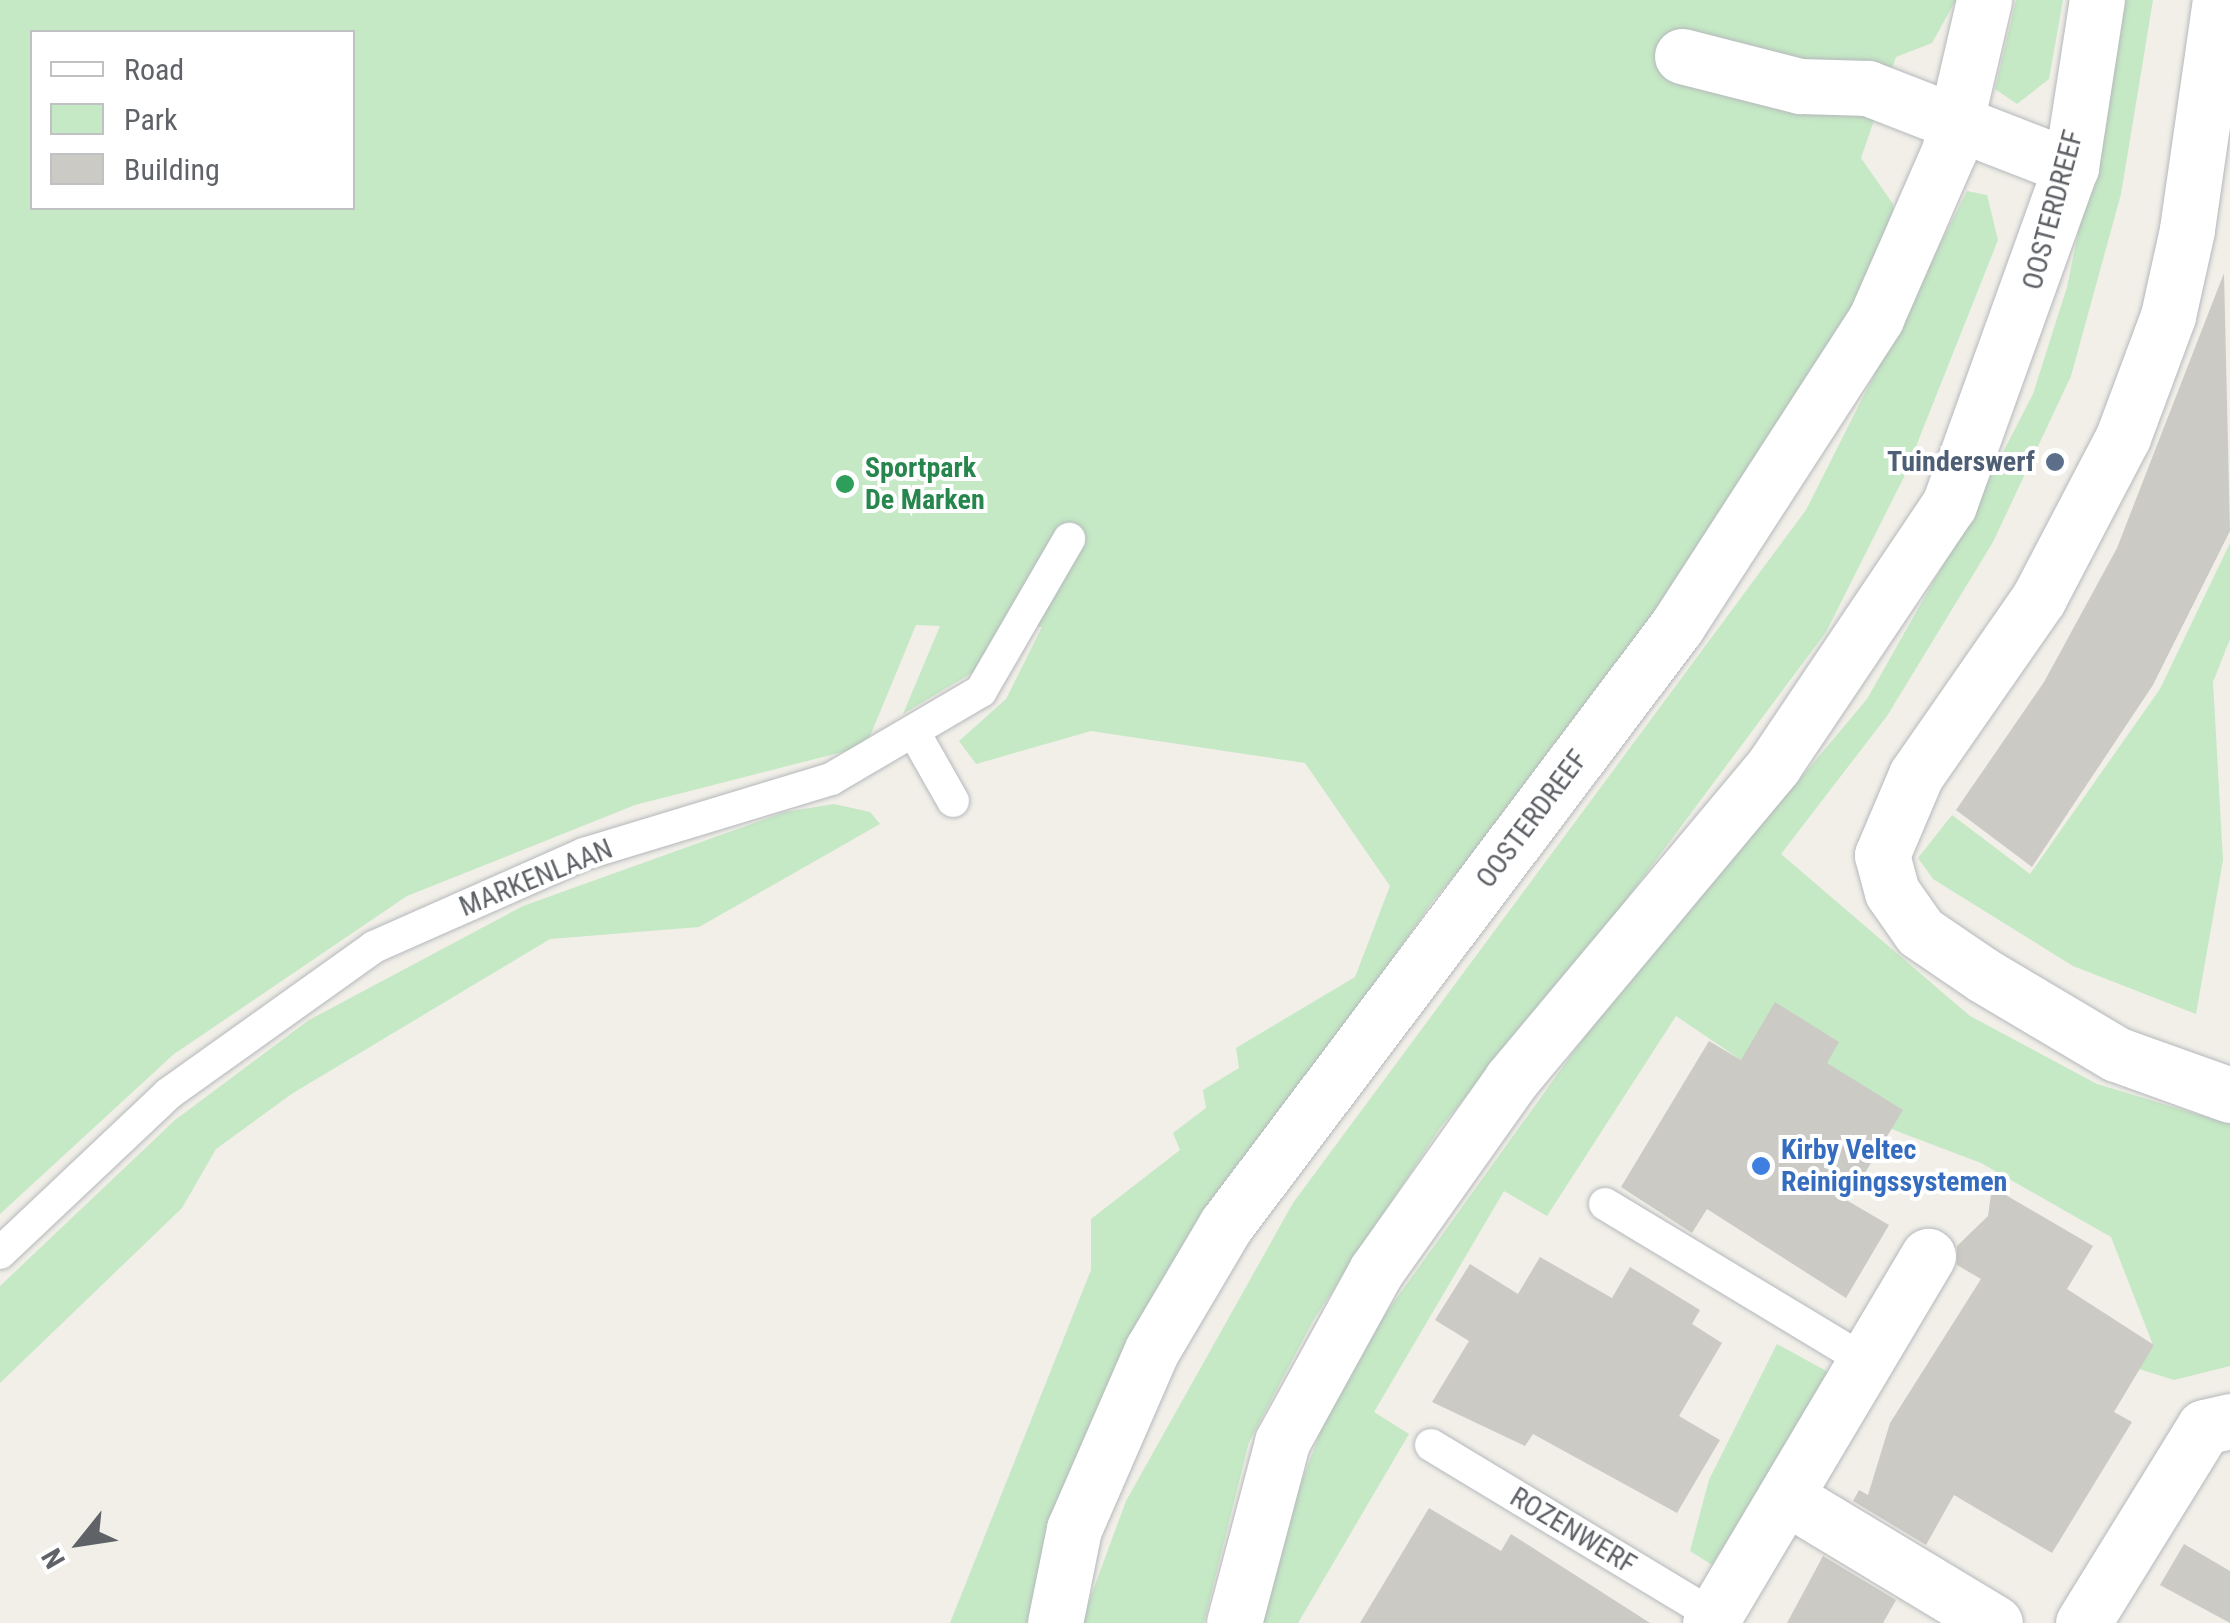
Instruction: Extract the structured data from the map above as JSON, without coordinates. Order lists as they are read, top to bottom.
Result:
{
  "streets": {
    "main road": ["OOSTERDREEF", "ROZENWERF"],
    "lane": ["MARKENLAAN"]
  },
  "places": ["Tuinderswerf", "Sportpark De Marken", "Kirby Veltec Reinigingssystemen"],
  "legend": ["Road", "Park", "Building"],
  "north": "bottom left"
}
